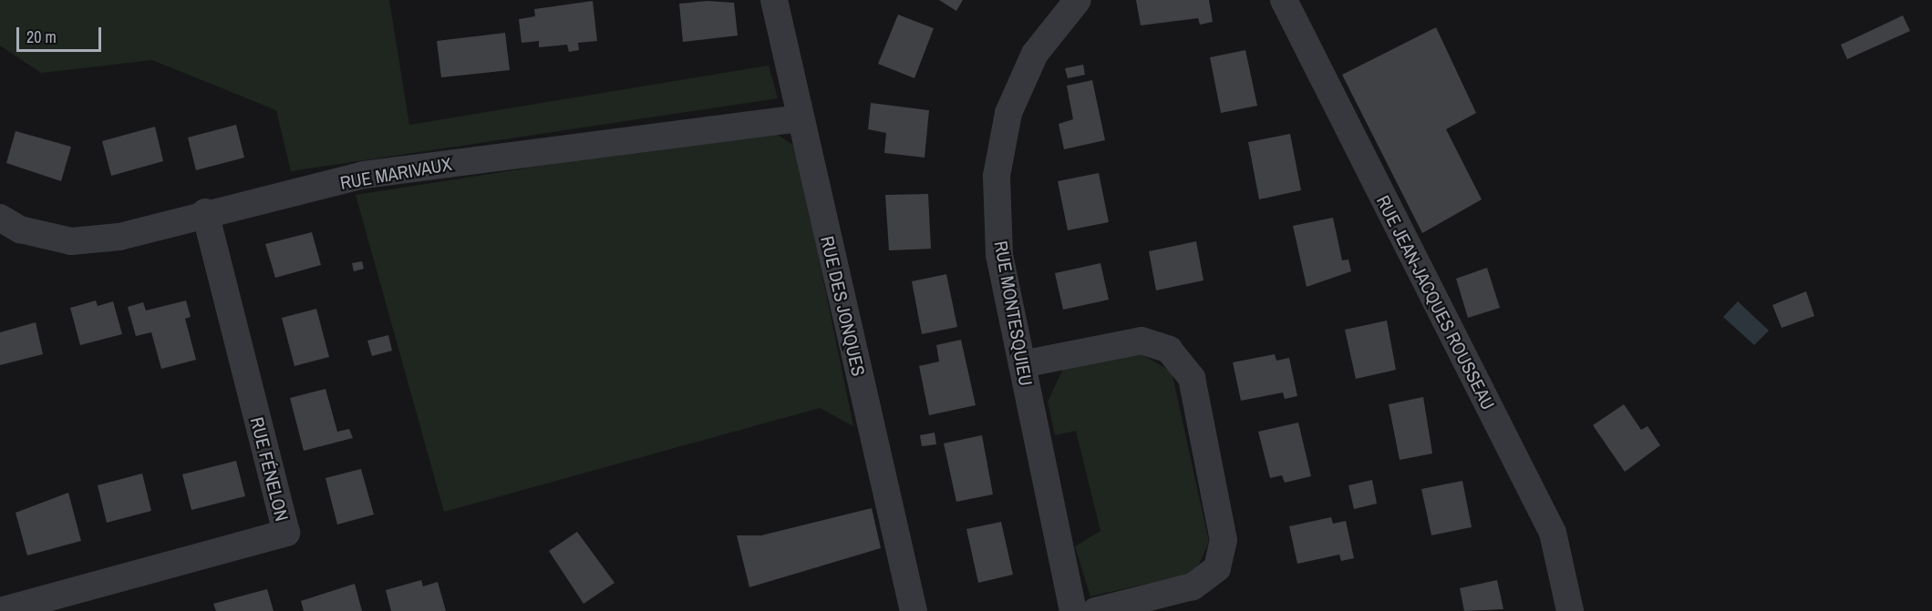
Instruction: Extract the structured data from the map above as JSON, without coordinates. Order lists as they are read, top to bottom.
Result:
{
  "streets": {
    "street": [
      "RUE MARIVAUX",
      "RUE JEAN-JACQUES ROUSSEAU",
      "RUE DES JONQUES",
      "RUE MONTESQUIEU",
      "RUE FÉNELON"
    ]
  },
  "crossings": [
    ["RUE MARIVAUX", "RUE DES JONQUES"],
    ["RUE MARIVAUX", "RUE FÉNELON"]
  ],
  "scale_bar": "20 m"
}
